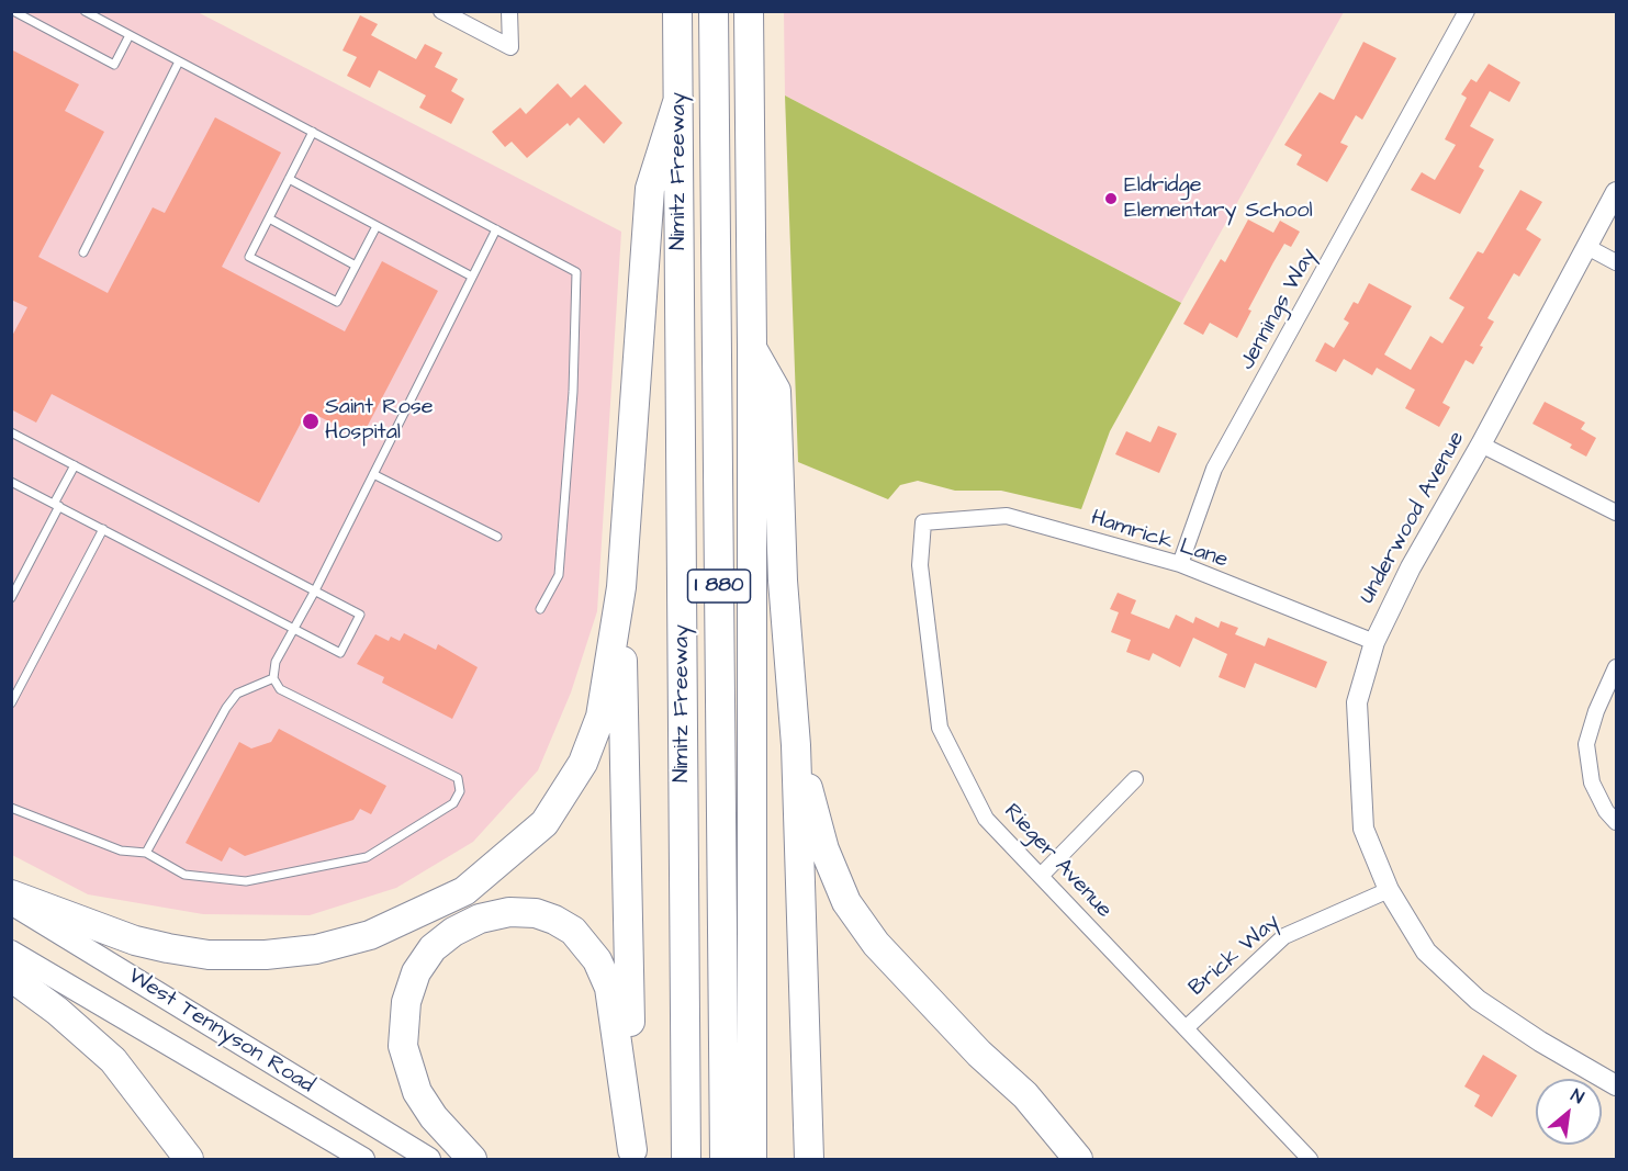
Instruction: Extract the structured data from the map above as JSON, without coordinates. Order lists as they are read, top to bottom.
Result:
{
  "streets": {
    "highway": ["Nimitz Freeway", "I 880"],
    "main road": ["West Tennyson Road"],
    "street": [
      "Jennings Way",
      "Underwood Avenue",
      "Hamrick Lane",
      "Rieger Avenue",
      "Brick Way"
    ]
  },
  "crossings": [
    ["Jennings Way", "Hamrick Lane"],
    ["Underwood Avenue", "Hamrick Lane"],
    ["Underwood Avenue", "Brick Way"],
    ["Hamrick Lane", "Rieger Avenue"],
    ["Rieger Avenue", "Brick Way"]
  ],
  "places": ["Eldridge Elementary School", "Saint Rose Hospital"],
  "north": "top right"
}
